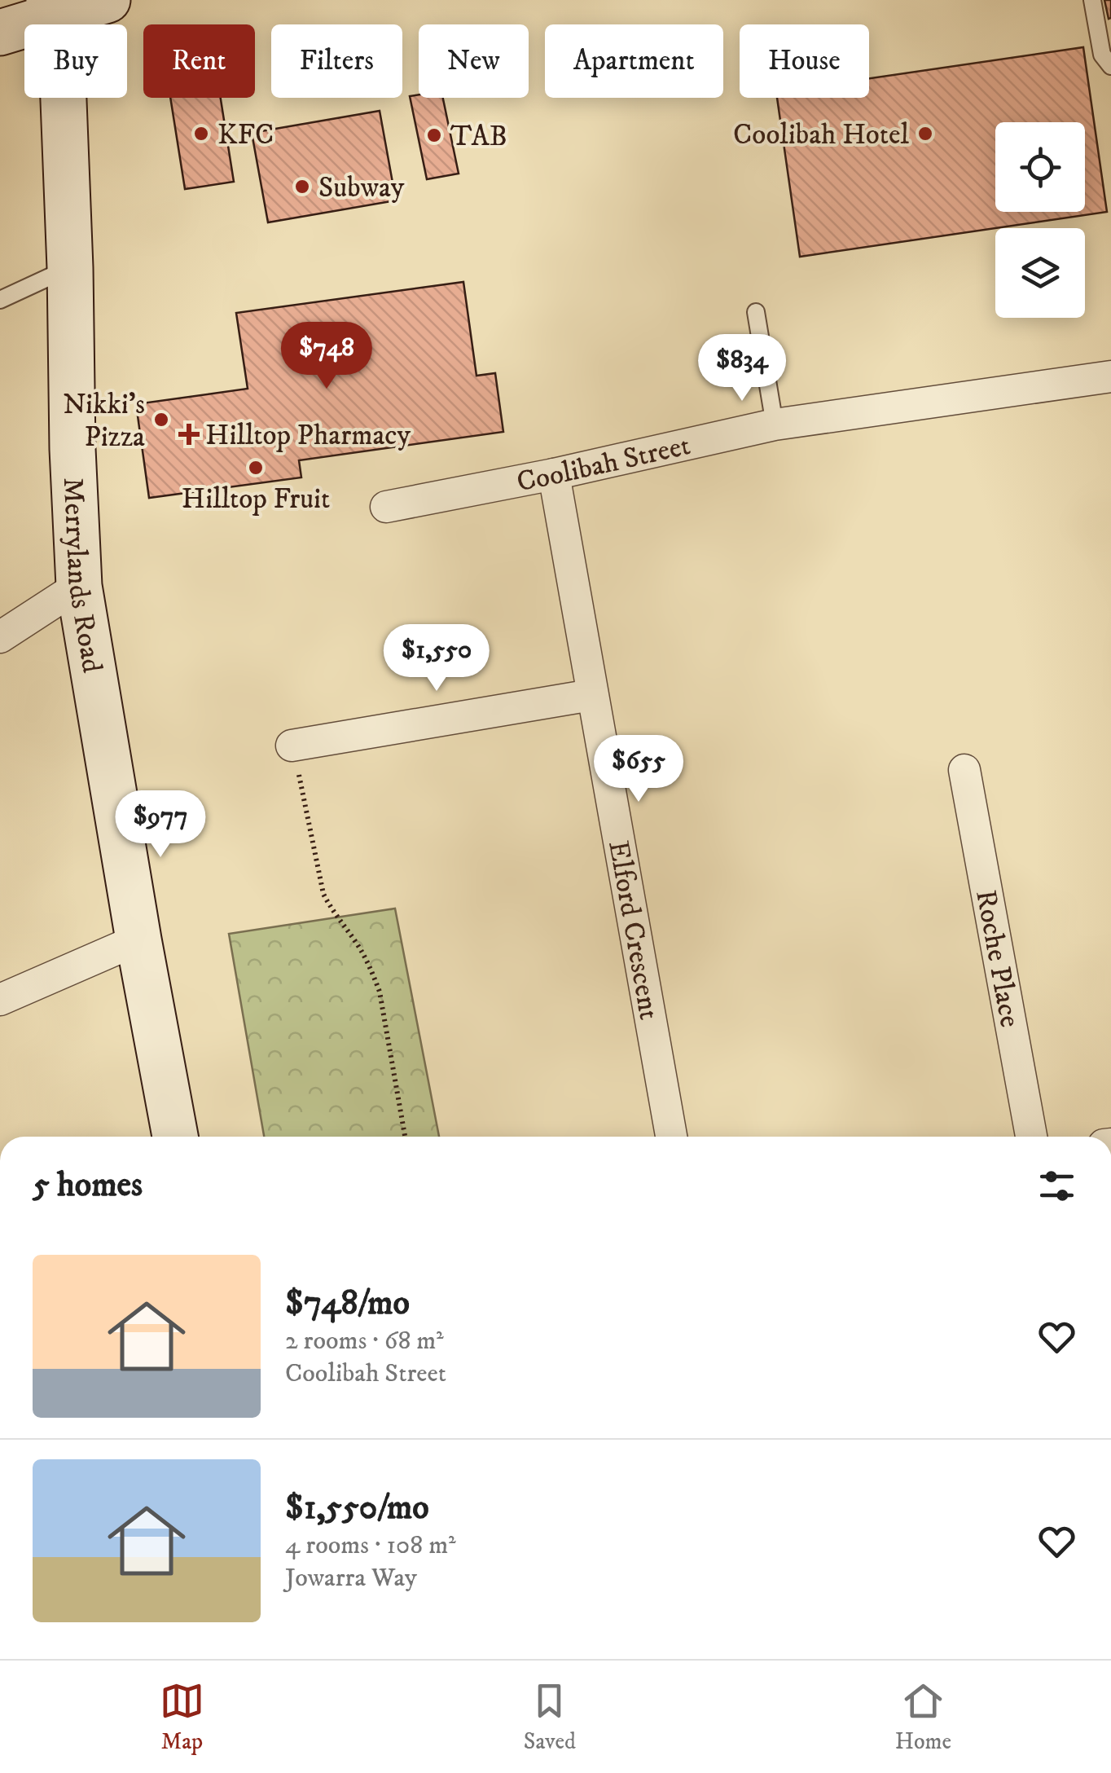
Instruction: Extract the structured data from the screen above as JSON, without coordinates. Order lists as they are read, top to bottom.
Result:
{
  "streets": {
    "main road": ["Merrylands Road"],
    "street": ["Coolibah Street", "Elford Crescent", "Roche Place"]
  },
  "crossings": [
    ["Coolibah Street", "Elford Crescent"]
  ],
  "places": {
    "other": [
      "KFC",
      "Coolibah Hotel",
      "TAB",
      "Subway",
      "Nikki's Pizza",
      "Hilltop Fruit"
    ],
    "health": ["Hilltop Pharmacy"]
  },
  "page": {
    "chip": [
      "Buy",
      "Rent",
      "Filters",
      "New",
      "Apartment",
      "House"
    ],
    "price": [
      "$748",
      "$834",
      "$1,550",
      "$655",
      "$977"
    ],
    "heading": "5 homes",
    "list": [
      {
        "name": "$748/mo",
        "note": "2 rooms · 68 m² · Coolibah Street"
      },
      {
        "name": "$1,550/mo",
        "note": "4 rooms · 108 m² · Jowarra Way"
      }
    ],
    "tabs": ["Map", "Saved", "Home"]
  }
}
